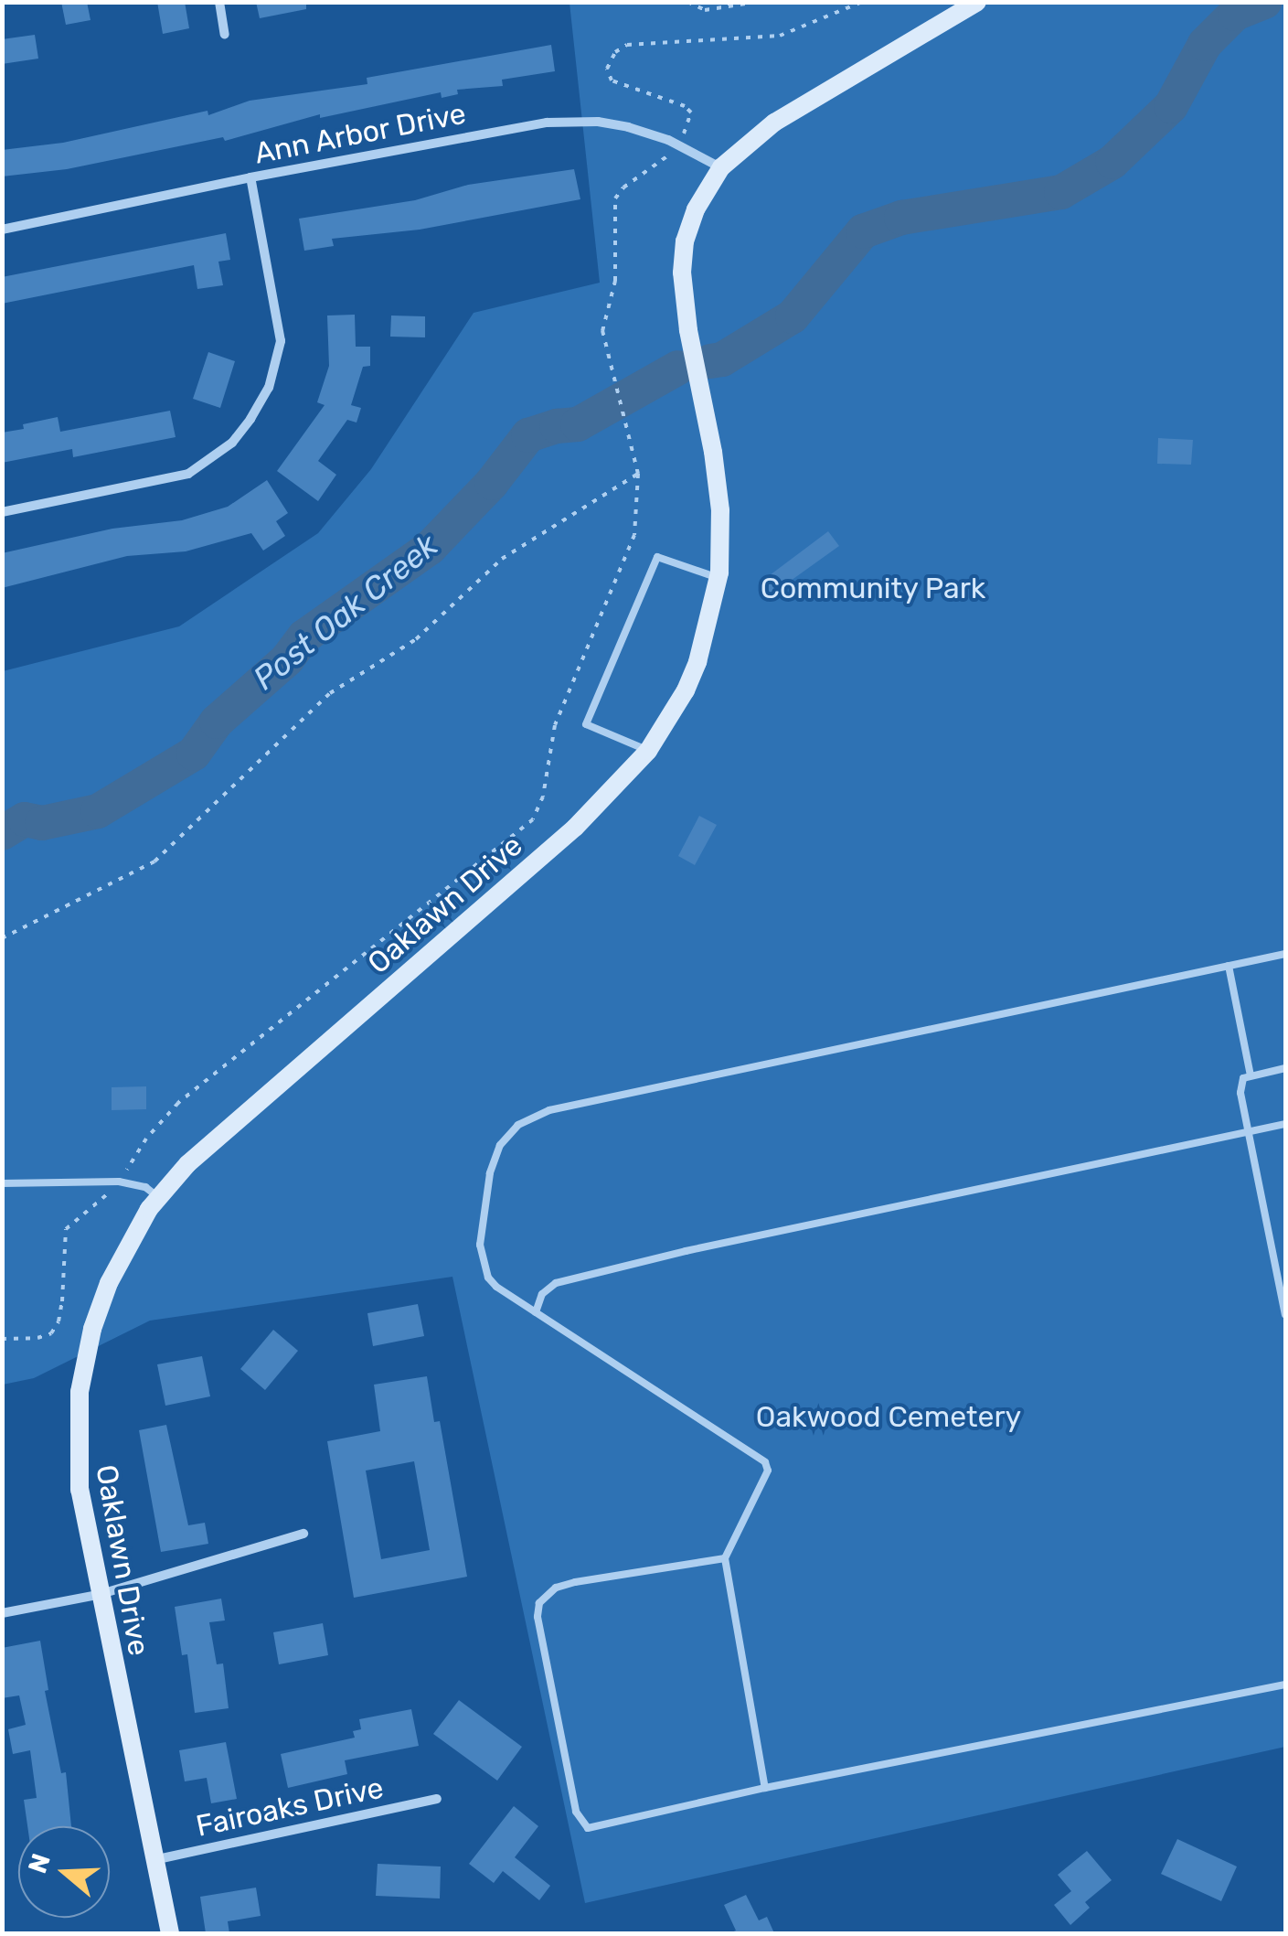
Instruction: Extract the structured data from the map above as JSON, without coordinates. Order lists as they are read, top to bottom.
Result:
{
  "streets": {
    "street": ["Ann Arbor Drive", "Oaklawn Drive", "Fairoaks Drive"]
  },
  "crossings": [
    ["Ann Arbor Drive", "Oaklawn Drive"],
    ["Oaklawn Drive", "Fairoaks Drive"]
  ],
  "water": ["Post Oak Creek"],
  "parks": ["Community Park", "Oakwood Cemetery"],
  "north": "left"
}
